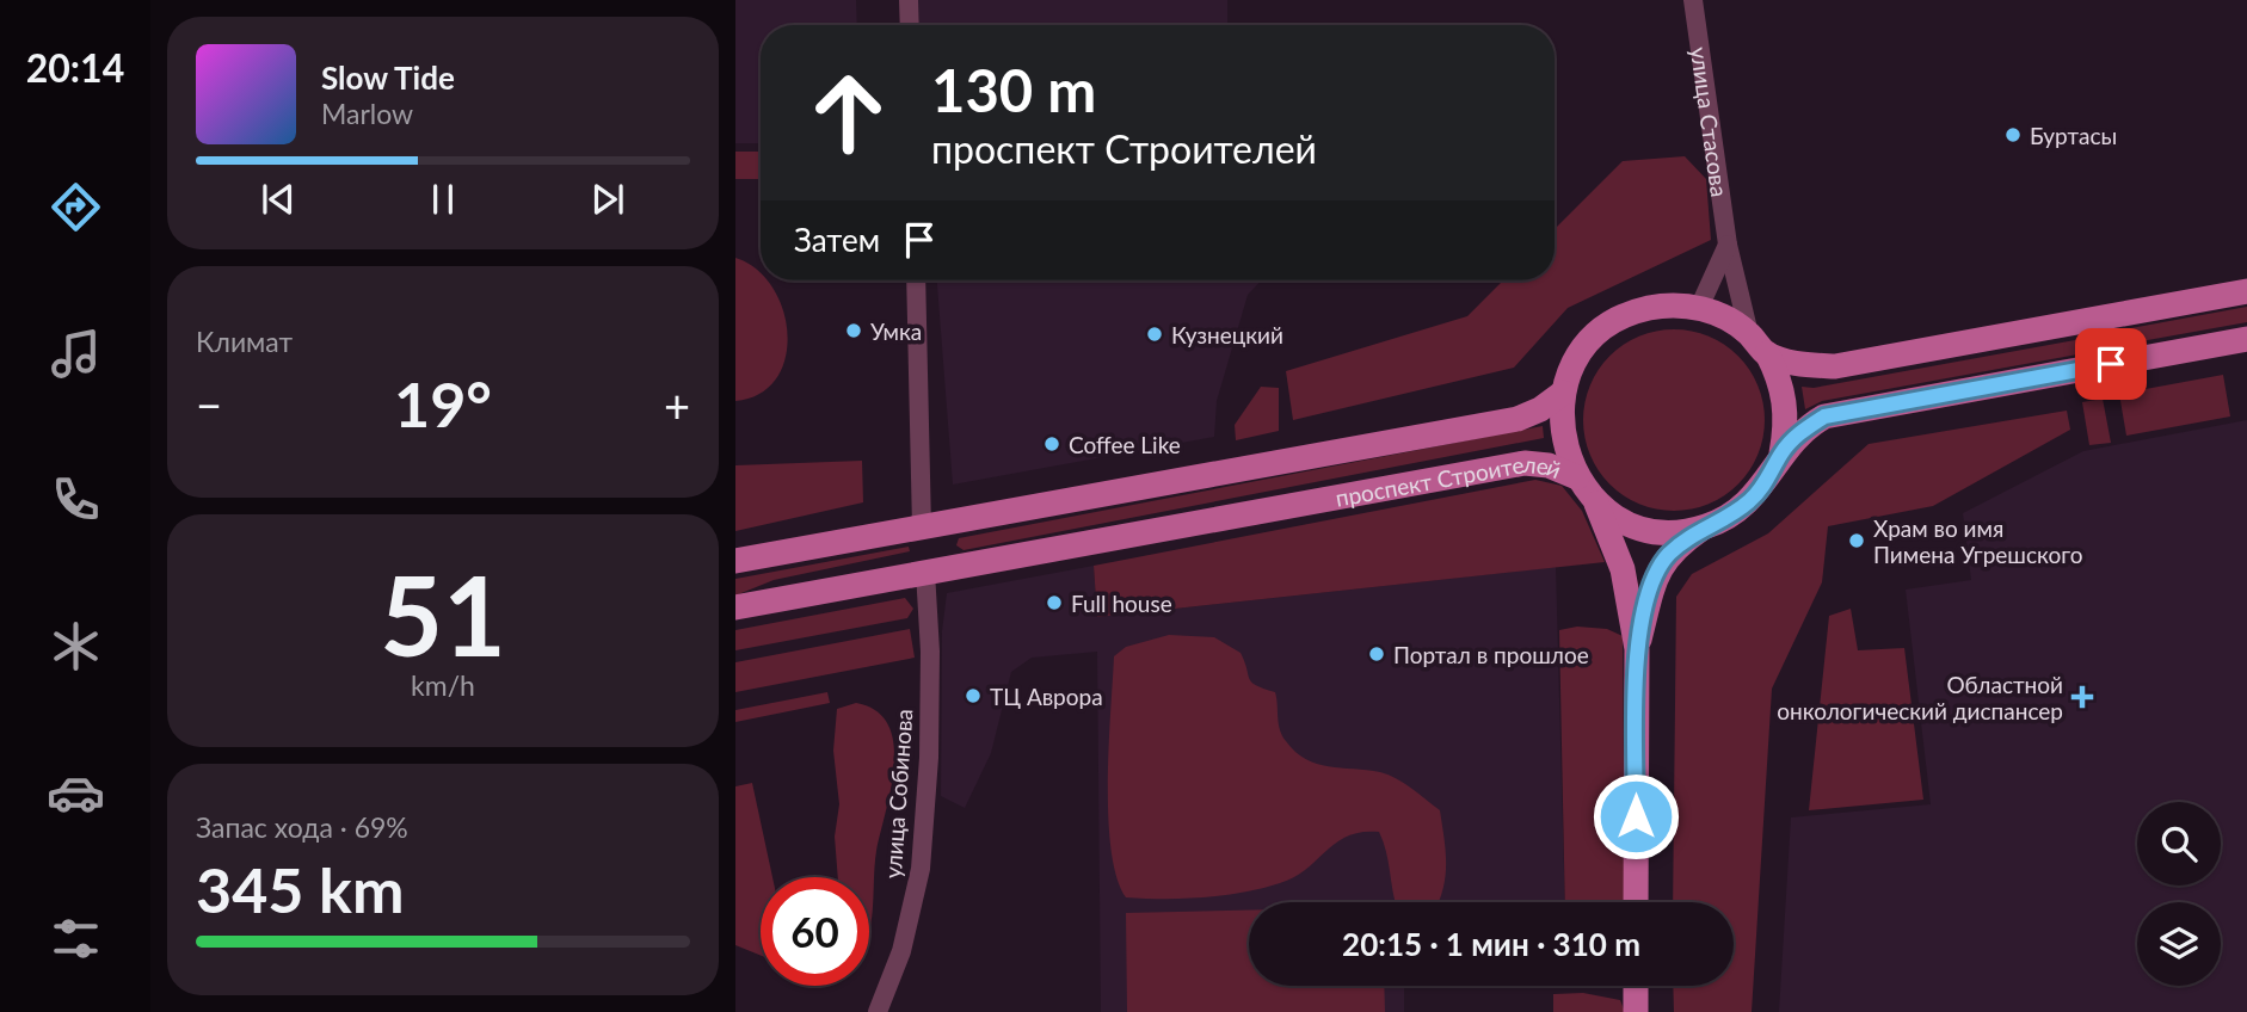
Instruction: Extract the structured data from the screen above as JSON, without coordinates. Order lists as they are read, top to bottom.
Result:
{
  "streets": {
    "main road": ["проспект Строителей"],
    "street": ["улица Стасова", "улица Собинова"]
  },
  "crossings": [
    ["улица Стасова", "проспект Строителей"],
    ["проспект Строителей", "улица Собинова"]
  ],
  "places": {
    "other": [
      "Буртасы",
      "Умка",
      "Кузнецкий",
      "Coffee Like",
      "Храм во имя Пимена Угрешского",
      "Full house",
      "Портал в прошлое",
      "ТЦ Аврора"
    ],
    "health": ["Областной онкологический диспансер"]
  },
  "page": {
    "tabs": "20:14",
    "turn": ["130 m", "проспект Строителей"],
    "song": ["Slow Tide", "Marlow"],
    "then": "Затем",
    "tile": [
      "Климат",
      ["51", "km/h"],
      ["Запас хода · 69%", "345 km"]
    ],
    "heat": ["−", "19°", "+"],
    "limit": "60",
    "trip": "20:15 · 1 мин · 310 m"
  }
}
